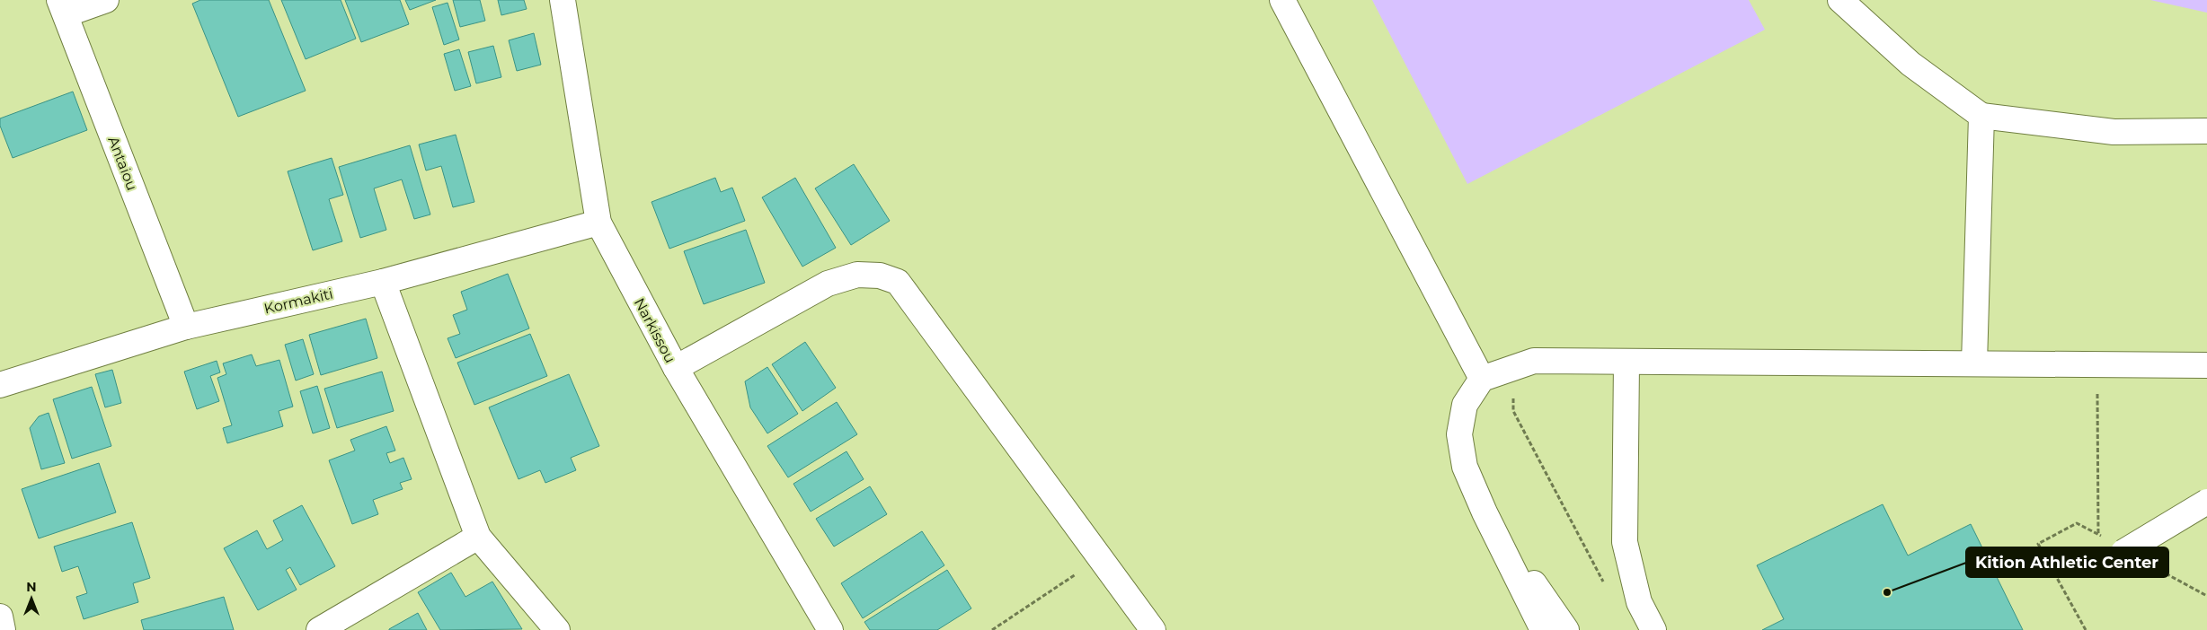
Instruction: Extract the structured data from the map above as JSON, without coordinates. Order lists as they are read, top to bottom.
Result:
{
  "streets": {
    "street": ["Antaiou", "Kormakiti", "Narkissou"]
  },
  "crossings": [
    ["Antaiou", "Kormakiti"],
    ["Kormakiti", "Narkissou"]
  ],
  "places": ["Kition Athletic Center"],
  "north": "top"
}
